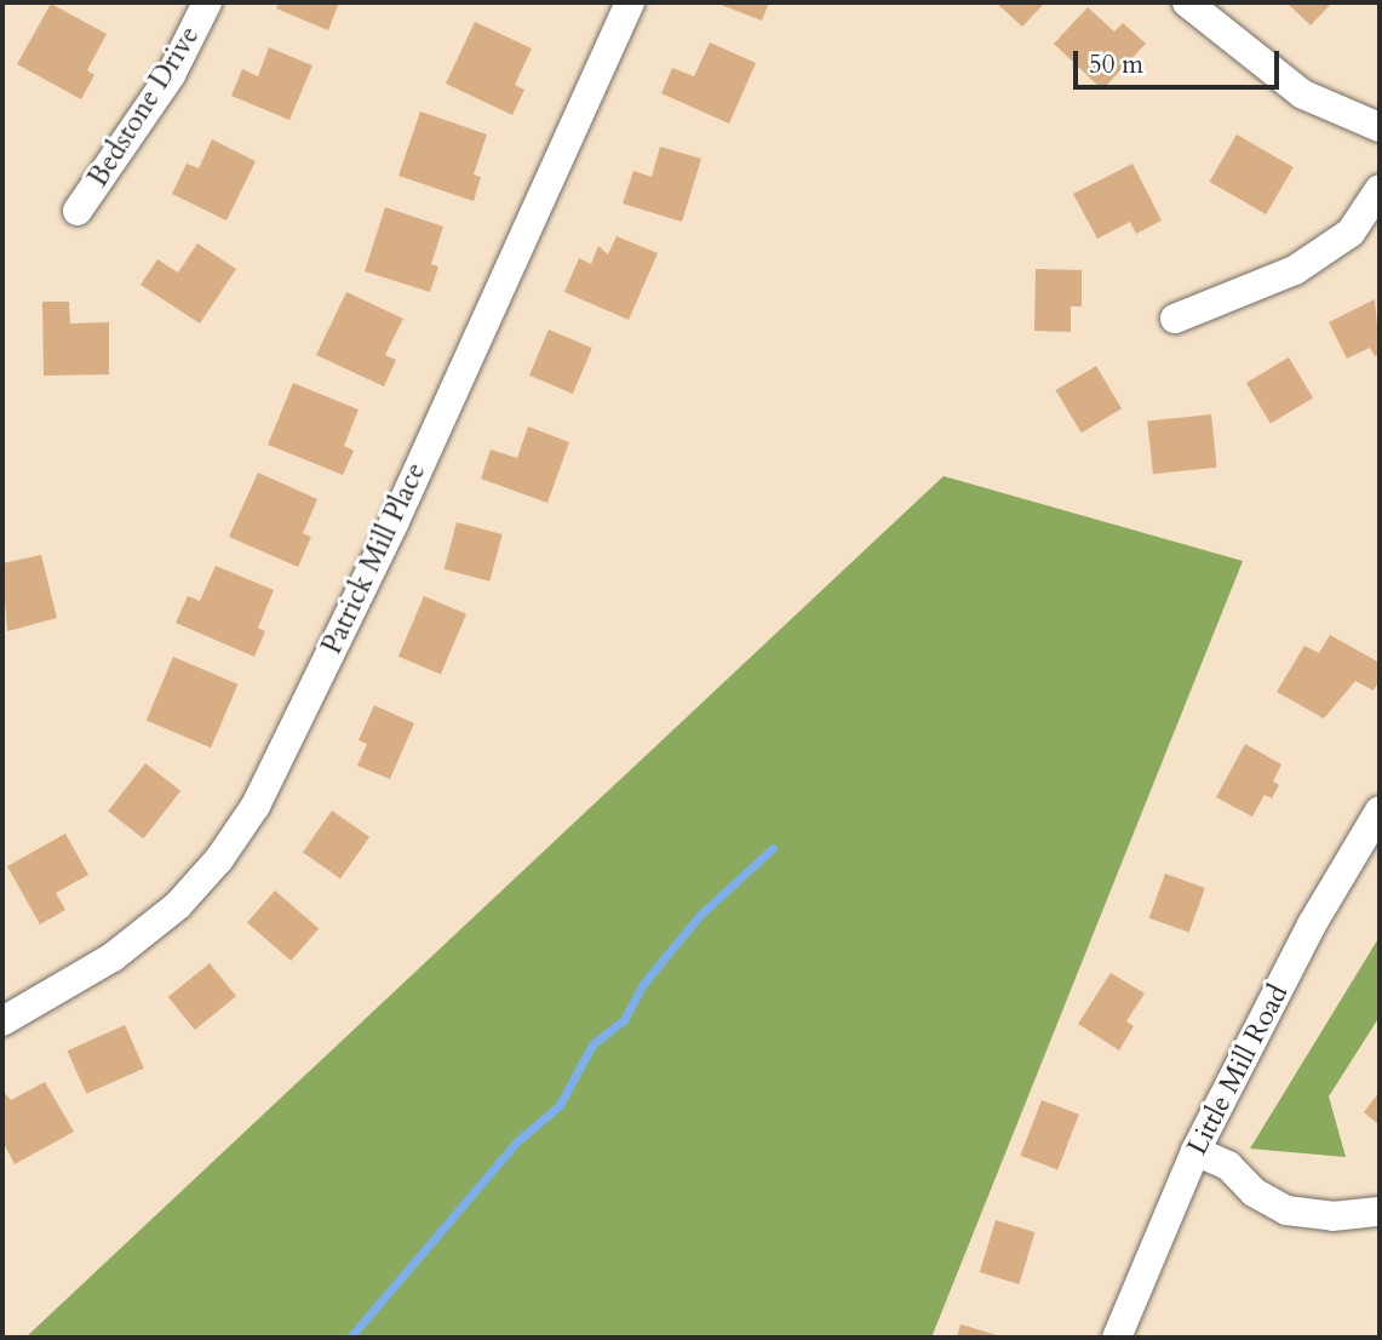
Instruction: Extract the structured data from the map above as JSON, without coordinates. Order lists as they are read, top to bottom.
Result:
{
  "streets": {
    "street": ["Bedstone Drive", "Patrick Mill Place", "Little Mill Road"]
  },
  "scale_bar": "50 m"
}
